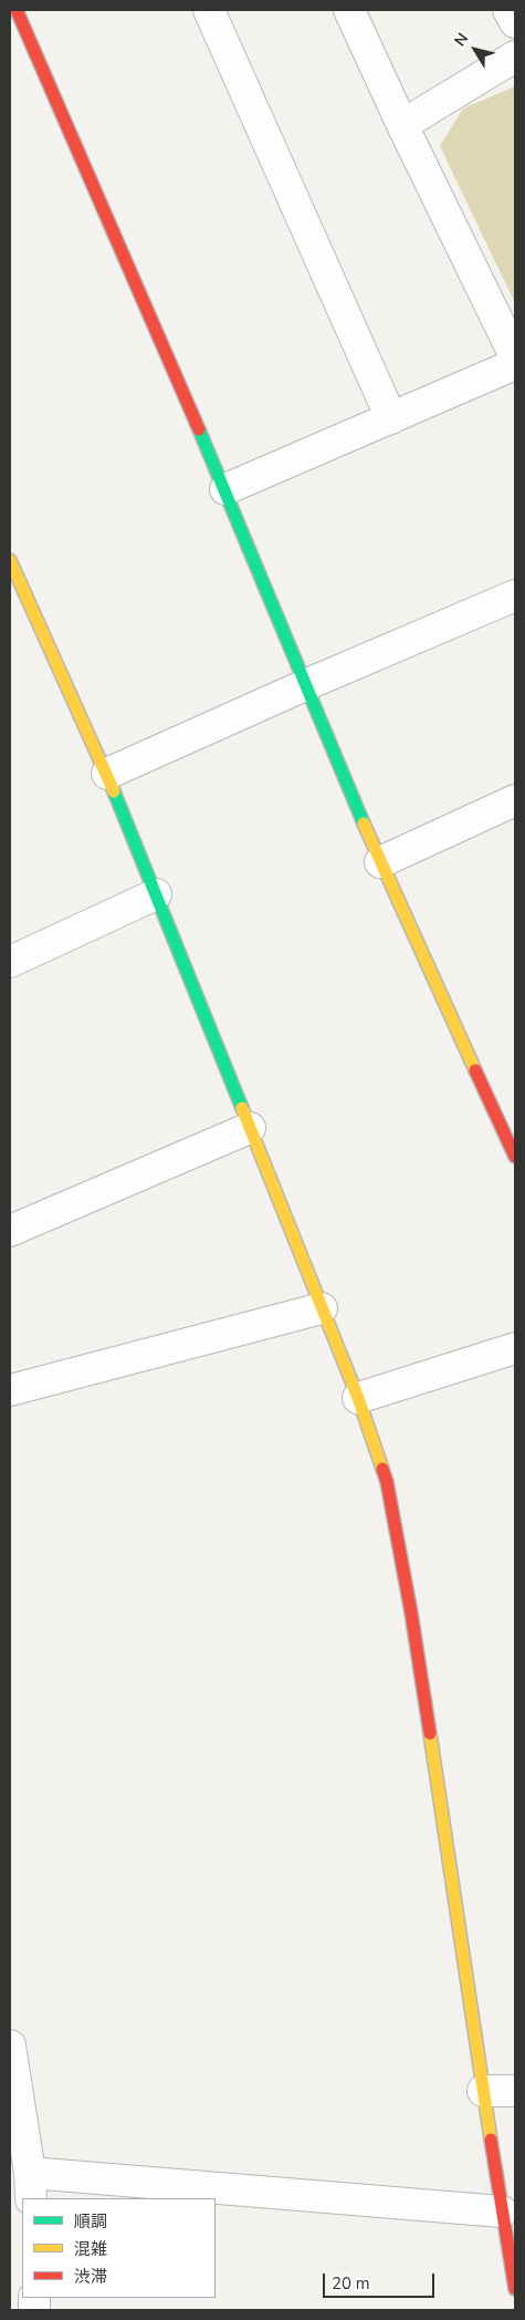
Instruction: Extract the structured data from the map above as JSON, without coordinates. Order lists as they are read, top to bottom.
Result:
{
  "legend": ["順調", "混雑", "渋滞"],
  "scale_bar": "20 m",
  "north": "top left"
}
